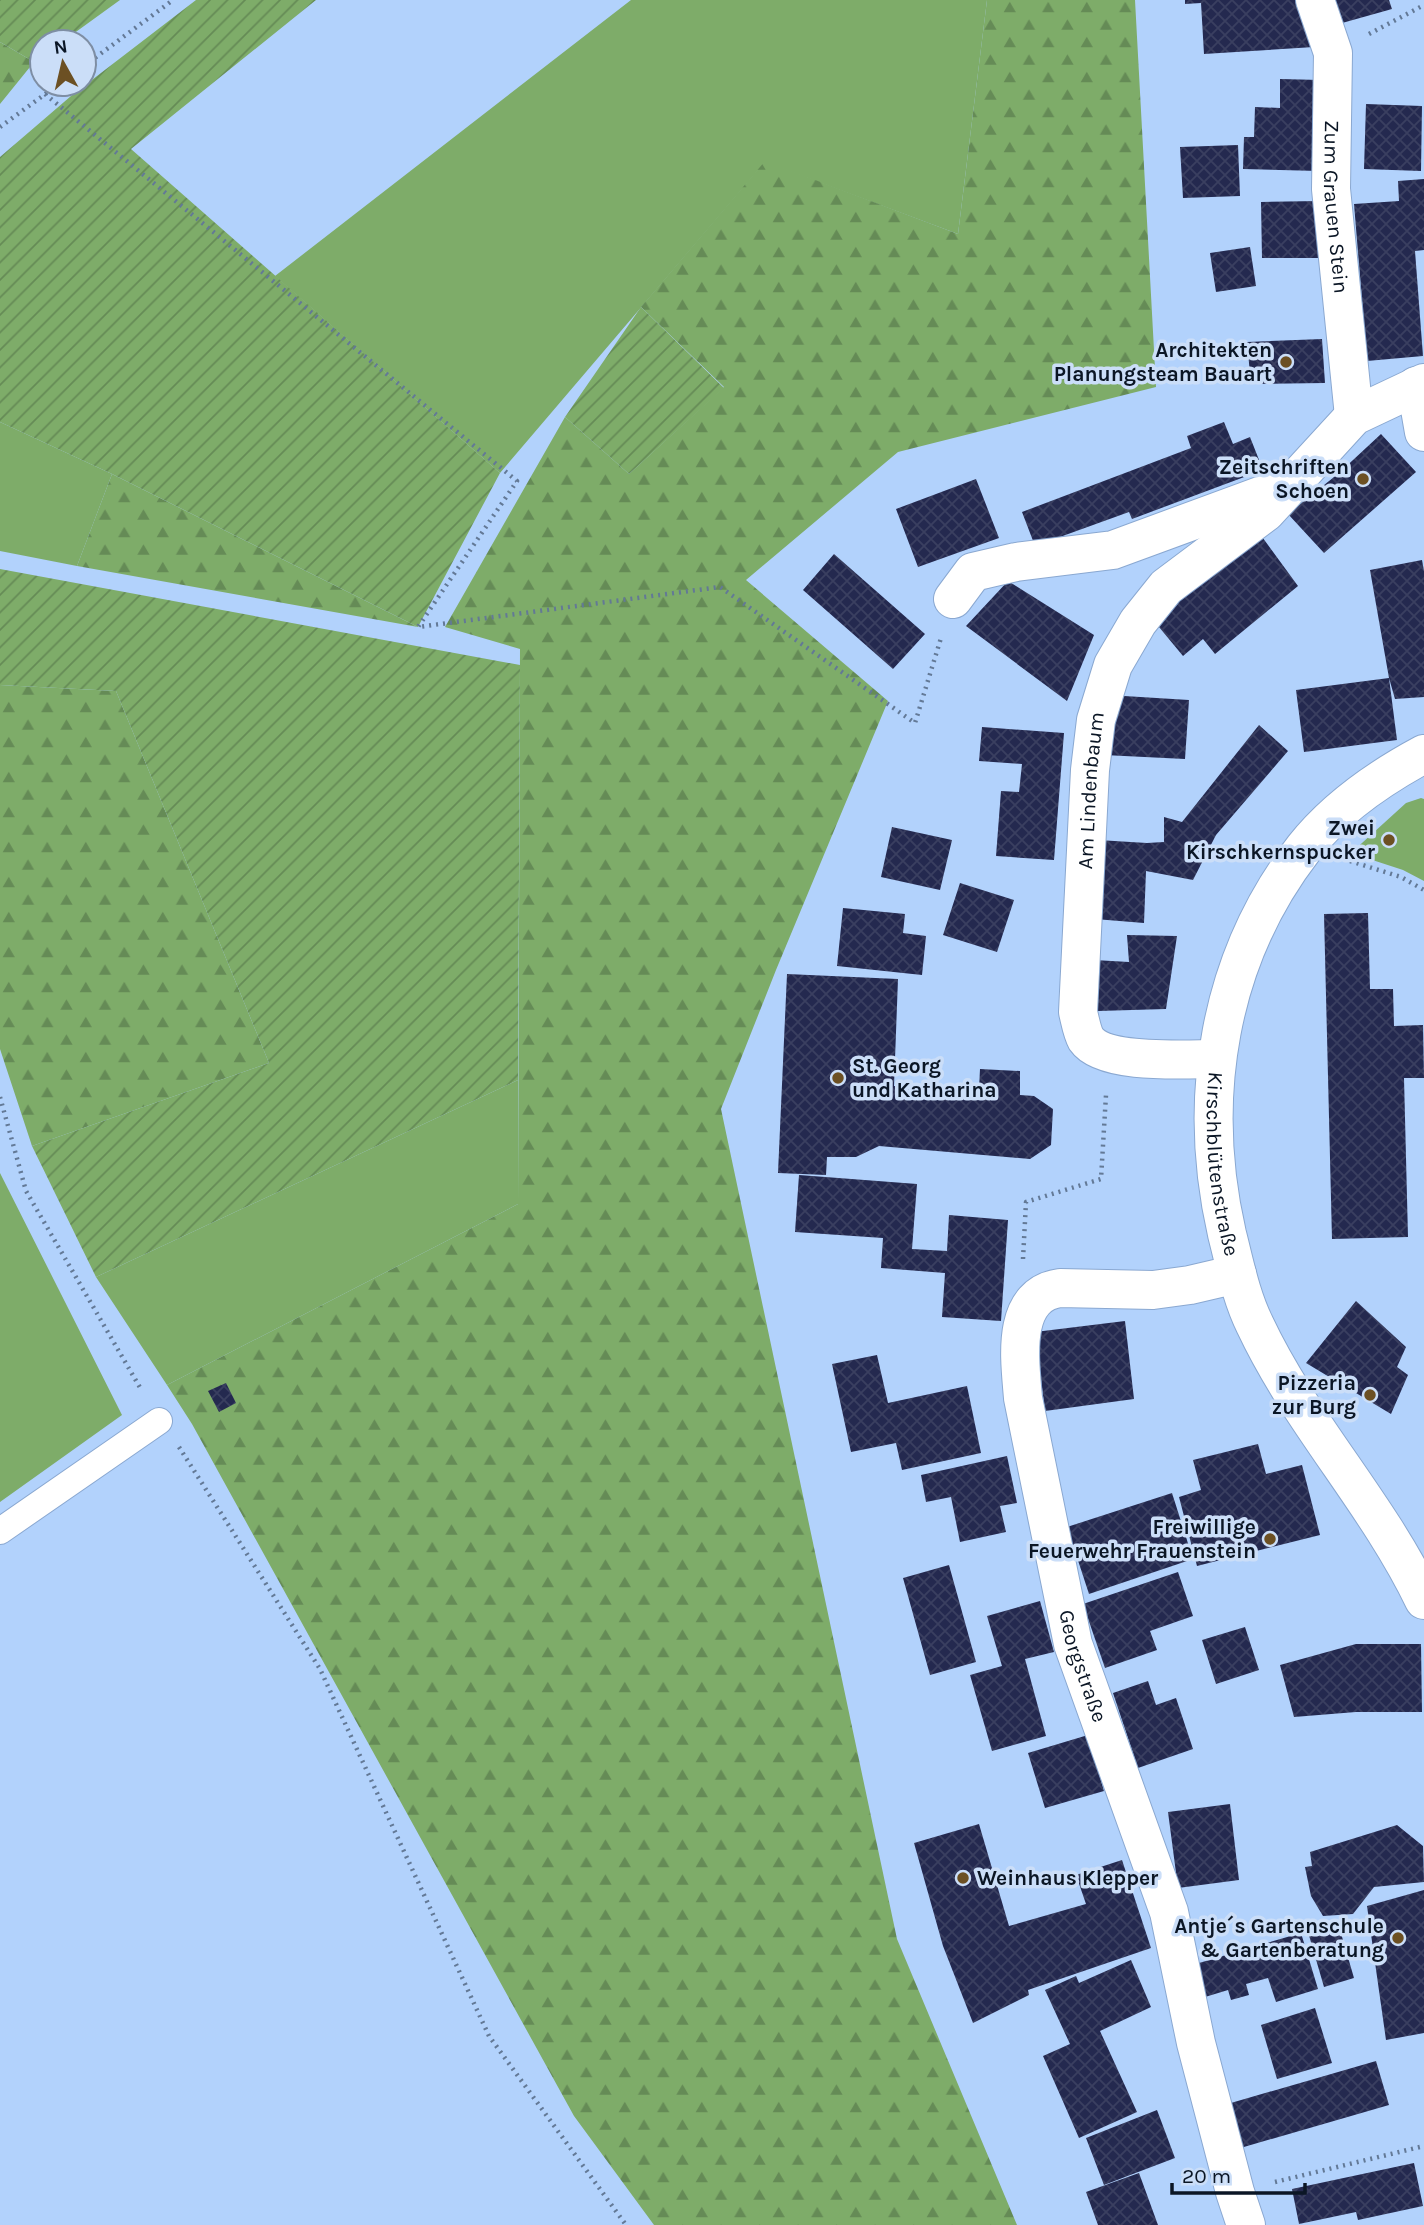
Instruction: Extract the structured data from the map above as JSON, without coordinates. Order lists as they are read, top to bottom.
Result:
{
  "streets": {
    "street": [
      "Zum Grauen Stein",
      "Am Lindenbaum",
      "Kirschblütenstraße",
      "Georgstraße"
    ]
  },
  "crossings": [
    ["Zum Grauen Stein", "Am Lindenbaum"]
  ],
  "places": [
    "Architekten Planungsteam Bauart",
    "Zeitschriften Schoen",
    "Zwei Kirschkernspucker",
    "St. Georg und Katharina",
    "Pizzeria zur Burg",
    "Freiwillige Feuerwehr Frauenstein",
    "Weinhaus Klepper",
    "Antje´s Gartenschule & Gartenberatung"
  ],
  "scale_bar": "20 m",
  "north": "top"
}
